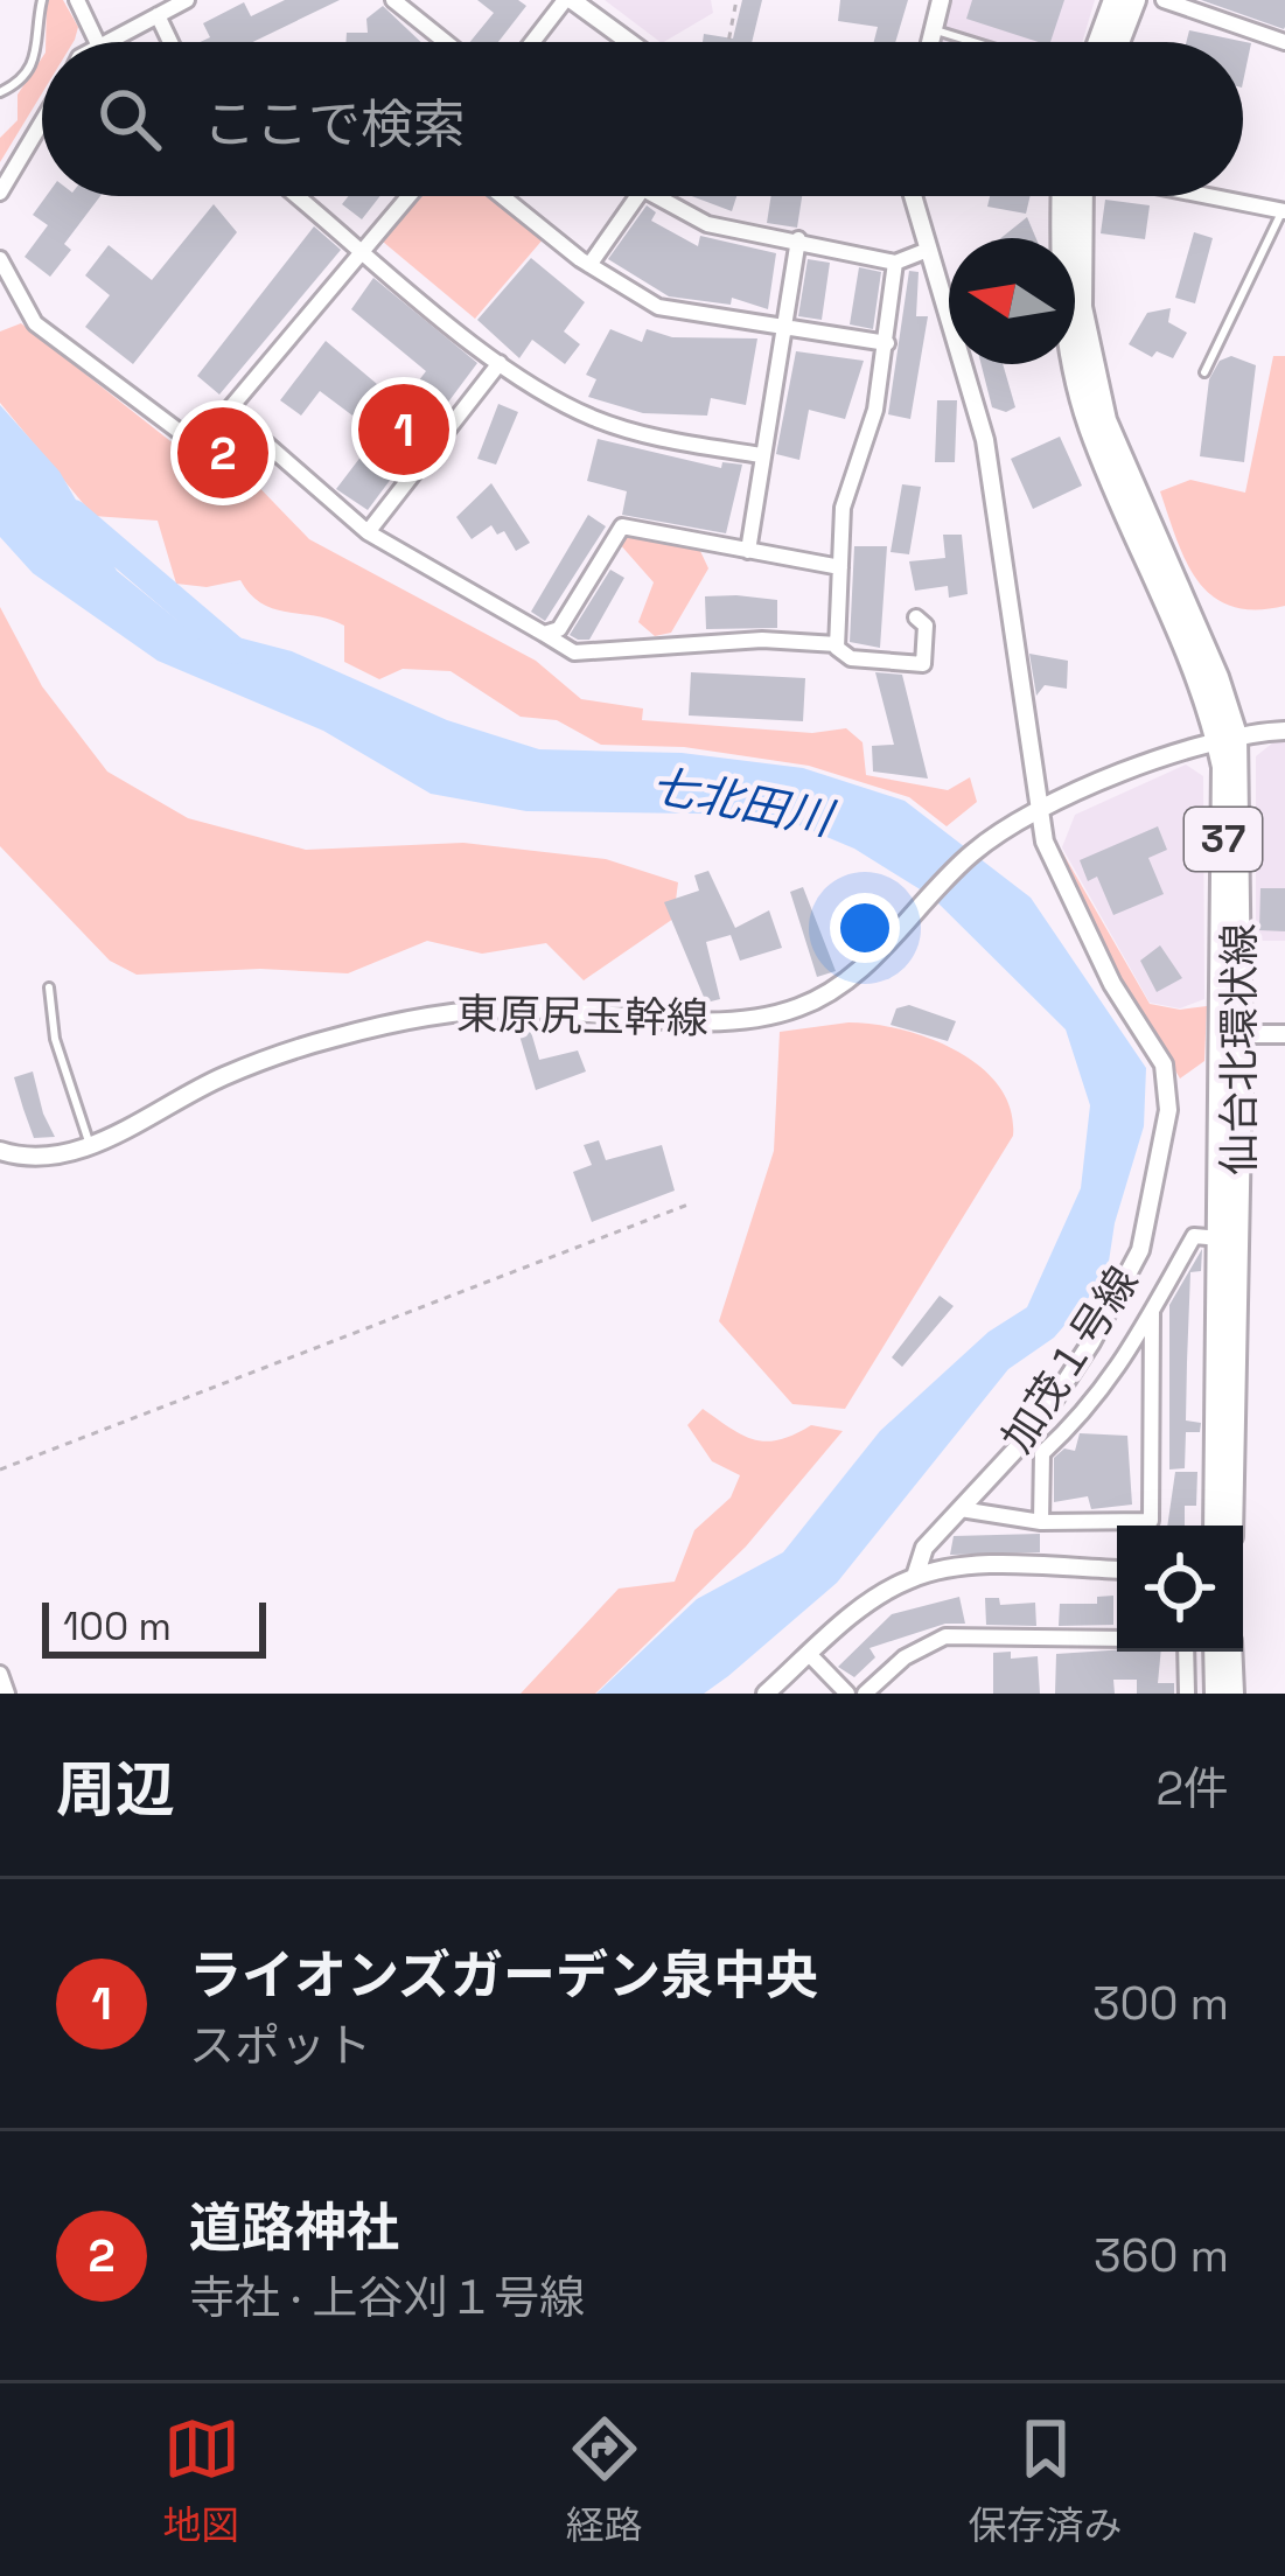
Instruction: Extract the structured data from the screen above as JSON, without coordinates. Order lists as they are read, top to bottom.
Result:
{
  "streets": {
    "main road": ["37", "仙台北環状線"],
    "street": ["東原尻玉幹線", "加茂１号線"]
  },
  "crossings": [
    ["東原尻玉幹線", "仙台北環状線"],
    ["東原尻玉幹線", "加茂１号線"]
  ],
  "water": ["七北田川"],
  "scale_bar": "100 m",
  "north": "left",
  "page": {
    "search": "ここで検索",
    "pins": ["1", "2"],
    "scale": "100 m",
    "heading": ["周辺", "2件"],
    "list": [
      {
        "mark": "1",
        "name": "ライオンズガーデン泉中央",
        "note": "スポット",
        "value": "300 m"
      },
      {
        "mark": "2",
        "name": "道路神社",
        "note": "寺社 · 上谷刈１号線",
        "value": "360 m"
      }
    ],
    "nav": ["地図", "経路", "保存済み"]
  }
}
